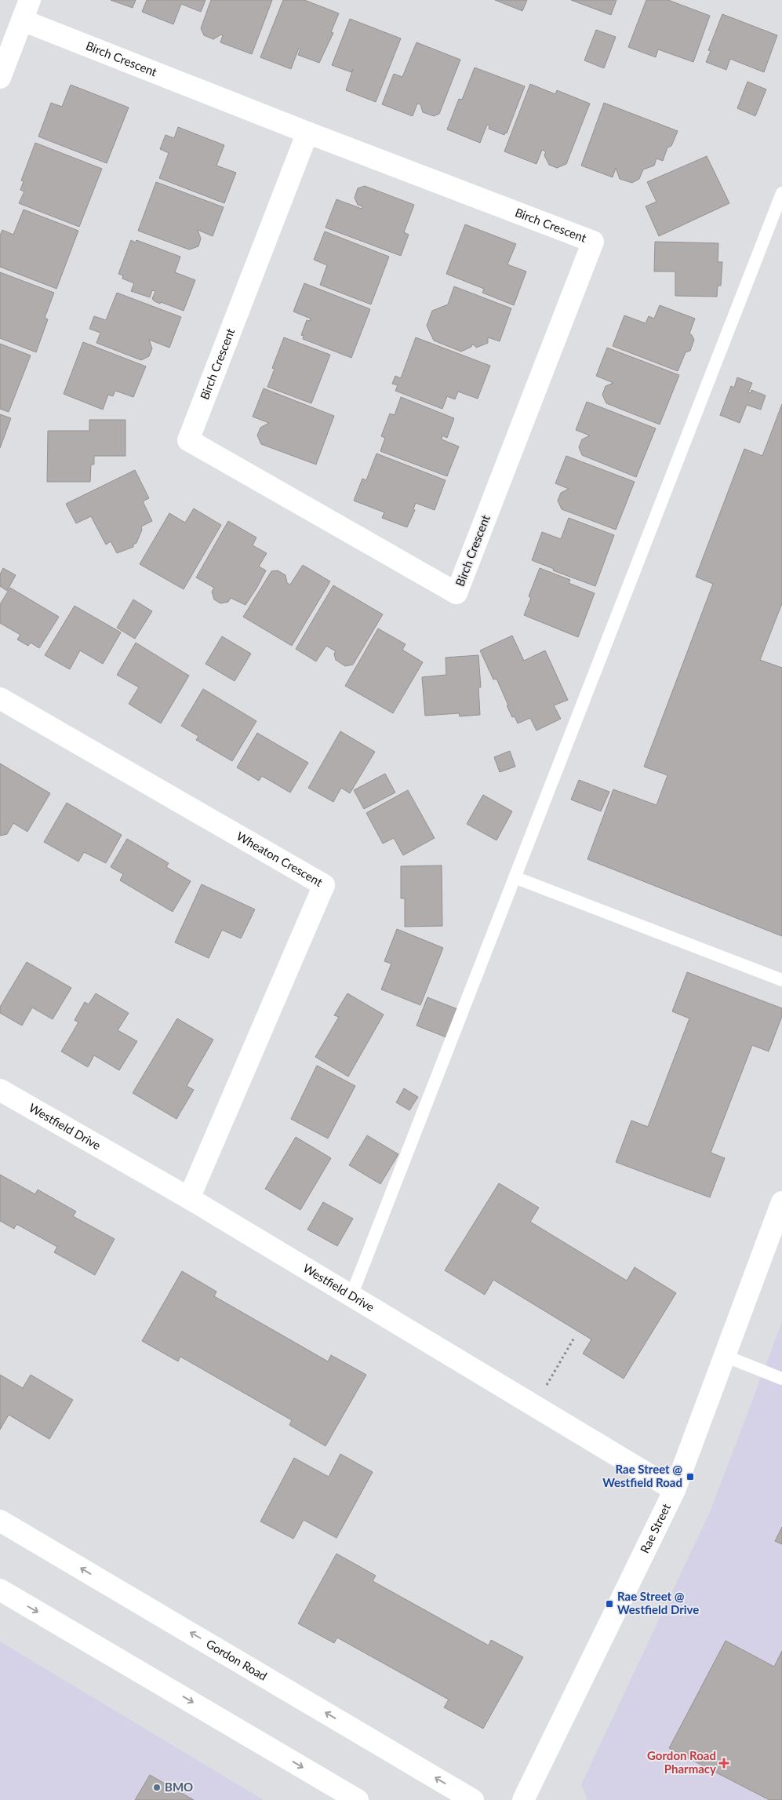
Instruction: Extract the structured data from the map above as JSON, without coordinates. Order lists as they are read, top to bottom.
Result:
{
  "streets": {
    "street": [
      "Birch Crescent",
      "Wheaton Crescent",
      "Westfield Drive",
      "Rae Street",
      "Gordon Road"
    ]
  },
  "crossings": [
    ["Wheaton Crescent", "Westfield Drive"],
    ["Westfield Drive", "Rae Street"]
  ],
  "places": {
    "transit": ["Rae Street @ Westfield Road", "Rae Street @ Westfield Drive"],
    "health": ["Gordon Road Pharmacy"],
    "other": ["BMO"]
  }
}
